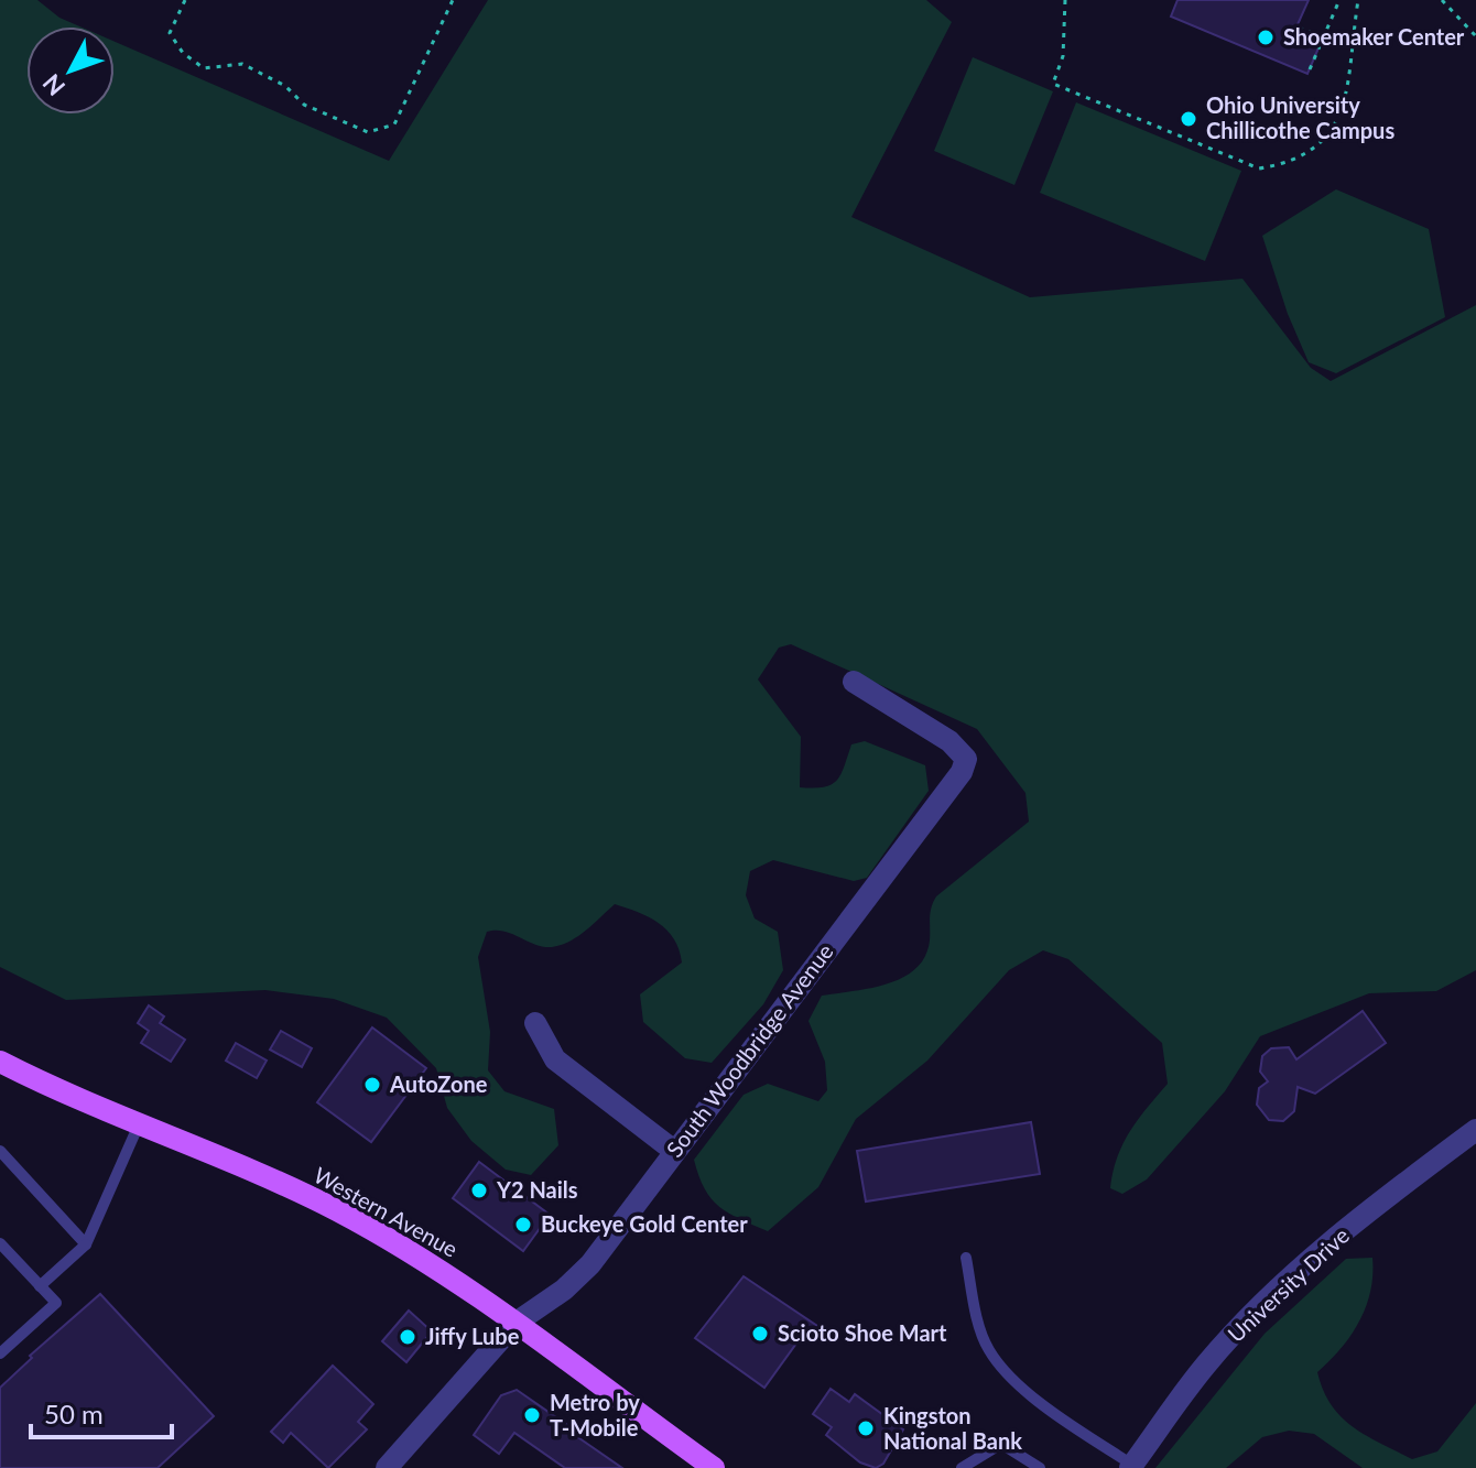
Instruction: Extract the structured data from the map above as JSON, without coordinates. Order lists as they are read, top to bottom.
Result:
{
  "streets": {
    "main road": ["Western Avenue"],
    "street": ["South Woodbridge Avenue", "University Drive"]
  },
  "crossings": [
    ["South Woodbridge Avenue", "Western Avenue"]
  ],
  "places": [
    "Shoemaker Center",
    "Ohio University Chillicothe Campus",
    "AutoZone",
    "Y2 Nails",
    "Buckeye Gold Center",
    "Scioto Shoe Mart",
    "Jiffy Lube",
    "Metro by T-Mobile",
    "Kingston National Bank"
  ],
  "scale_bar": "50 m",
  "north": "bottom left"
}
